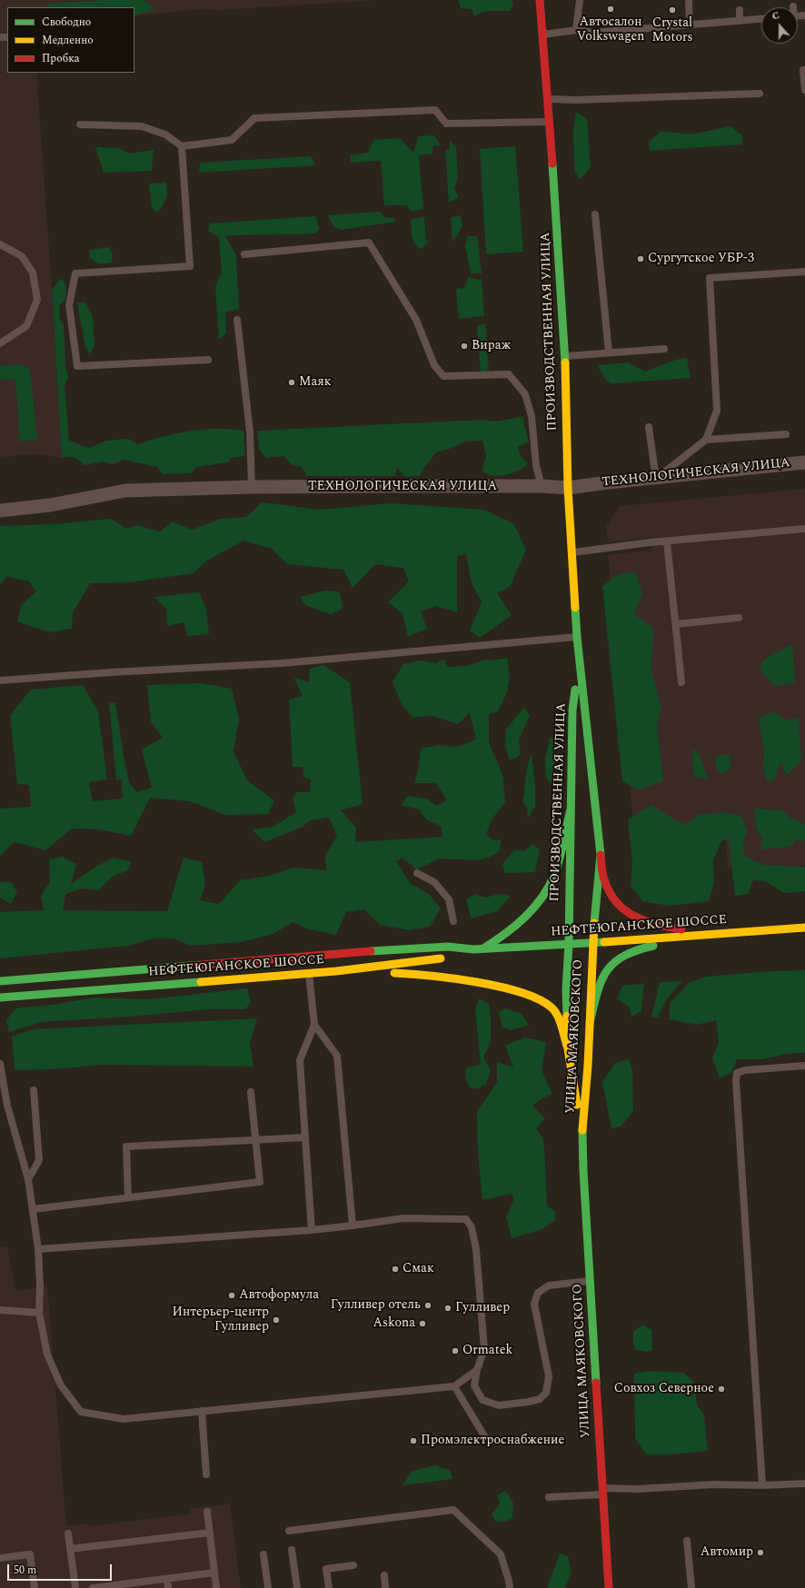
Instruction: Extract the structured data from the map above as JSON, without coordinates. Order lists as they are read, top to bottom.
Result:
{
  "streets": {
    "main road": ["ПРОИЗВОДСТВЕННАЯ УЛИЦА", "НЕФТЕЮГАНСКОЕ ШОССЕ", "УЛИЦА МАЯКОВСКОГО"],
    "street": ["ТЕХНОЛОГИЧЕСКАЯ УЛИЦА"]
  },
  "crossings": [
    ["ПРОИЗВОДСТВЕННАЯ УЛИЦА", "ТЕХНОЛОГИЧЕСКАЯ УЛИЦА"],
    ["ПРОИЗВОДСТВЕННАЯ УЛИЦА", "НЕФТЕЮГАНСКОЕ ШОССЕ"],
    ["ПРОИЗВОДСТВЕННАЯ УЛИЦА", "УЛИЦА МАЯКОВСКОГО"],
    ["НЕФТЕЮГАНСКОЕ ШОССЕ", "УЛИЦА МАЯКОВСКОГО"]
  ],
  "places": [
    "Автосалон Volkswagen",
    "Crystal Motors",
    "Сургутское УБР-3",
    "Вираж",
    "Маяк",
    "Смак",
    "Автоформула",
    "Гулливер отель",
    "Гулливер",
    "Интерьер-центр Гулливер",
    "Askona",
    "Ormatek",
    "Совхоз Северное",
    "Промэлектроснабжение",
    "Автомир"
  ],
  "legend": ["Свободно", "Медленно", "Пробка"],
  "scale_bar": "50 m",
  "north": "top"
}
